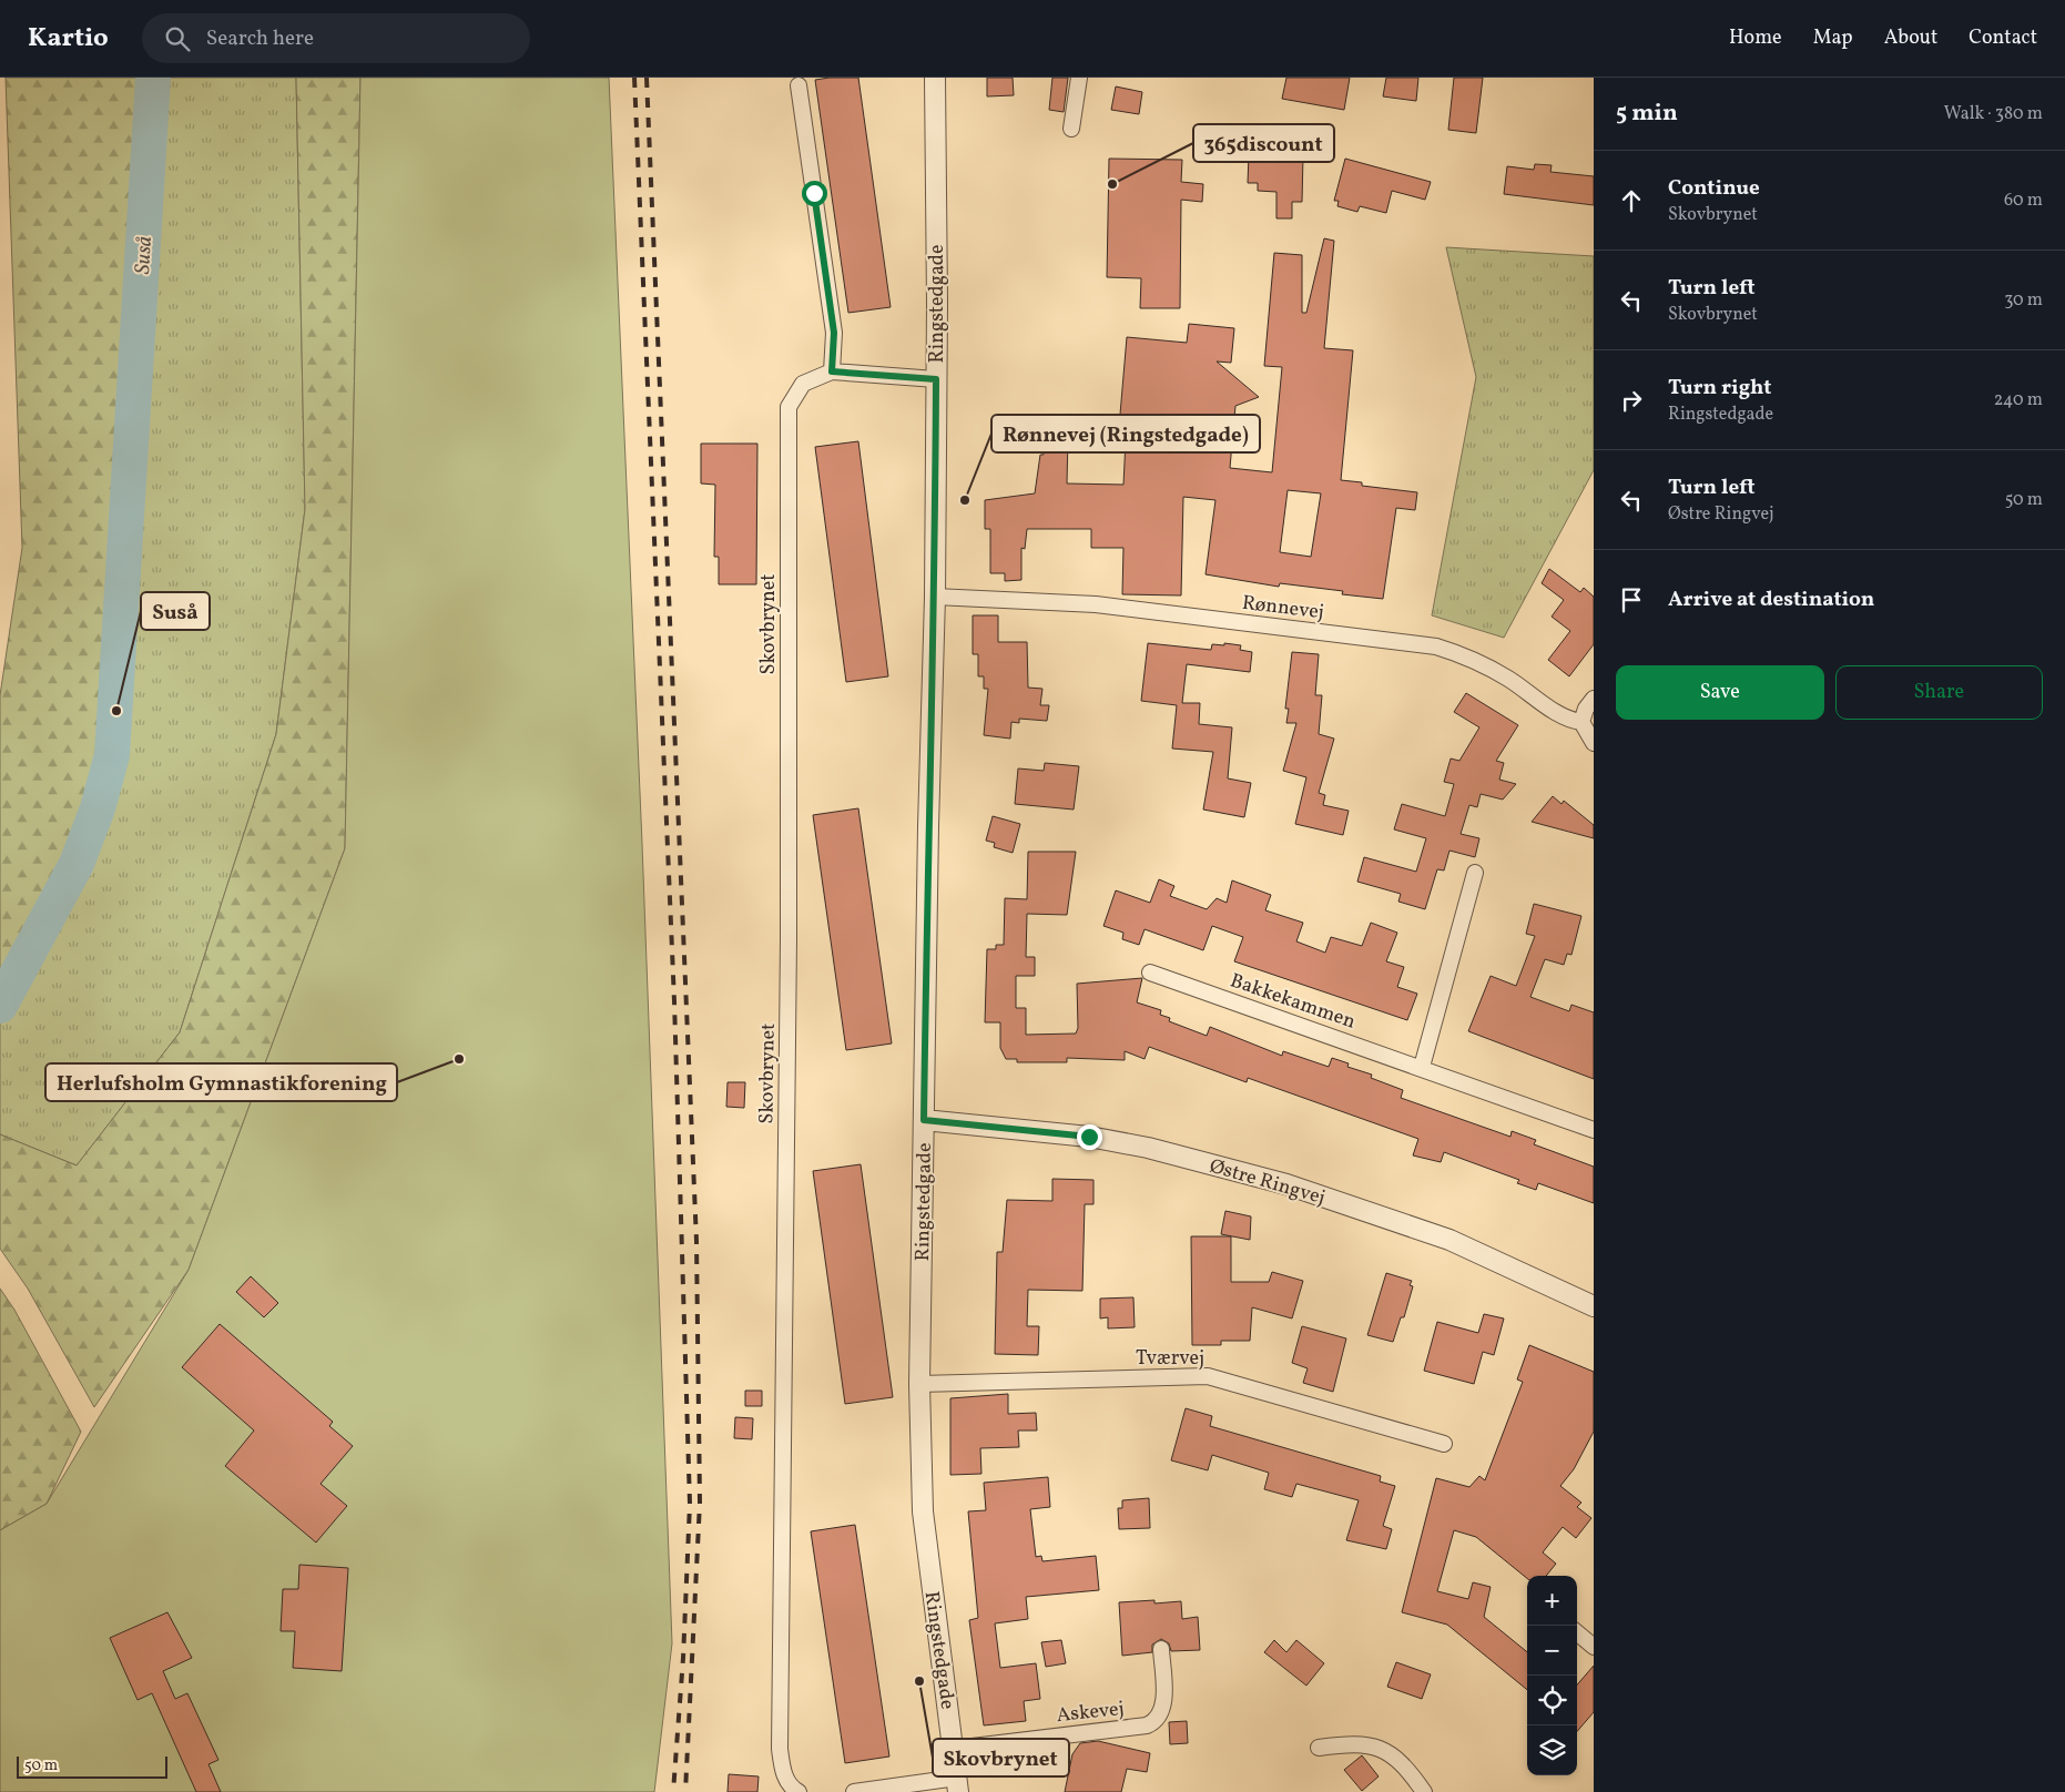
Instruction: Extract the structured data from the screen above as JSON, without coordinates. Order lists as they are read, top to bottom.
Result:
{
  "streets": {
    "street": [
      "Ringstedgade",
      "Rønnevej",
      "Skovbrynet",
      "Bakkekammen",
      "Østre Ringvej",
      "Tværvej",
      "Askevej"
    ]
  },
  "crossings": [
    ["Ringstedgade", "Rønnevej"],
    ["Ringstedgade", "Skovbrynet"],
    ["Ringstedgade", "Østre Ringvej"],
    ["Ringstedgade", "Tværvej"],
    ["Ringstedgade", "Askevej"]
  ],
  "water": ["Suså"],
  "places": [
    "365discount",
    "Rønnevej (Ringstedgade)",
    "Suså",
    "Herlufsholm Gymnastikforening",
    "Skovbrynet"
  ],
  "scale_bar": "50 m",
  "page": {
    "header": "Kartio",
    "search": "Search here",
    "nav": [
      "Home",
      "Map",
      "About",
      "Contact"
    ],
    "heading": ["5 min", "Walk · 380 m"],
    "list": [
      ["Continue", "Skovbrynet", "60 m"],
      ["Turn left", "Skovbrynet", "30 m"],
      ["Turn right", "Ringstedgade", "240 m"],
      ["Turn left", "Østre Ringvej", "50 m"],
      "Arrive at destination"
    ],
    "buttons": ["Save", "Share"],
    "map_buttons": ["+", "−"],
    "scale": "50 m"
  }
}
